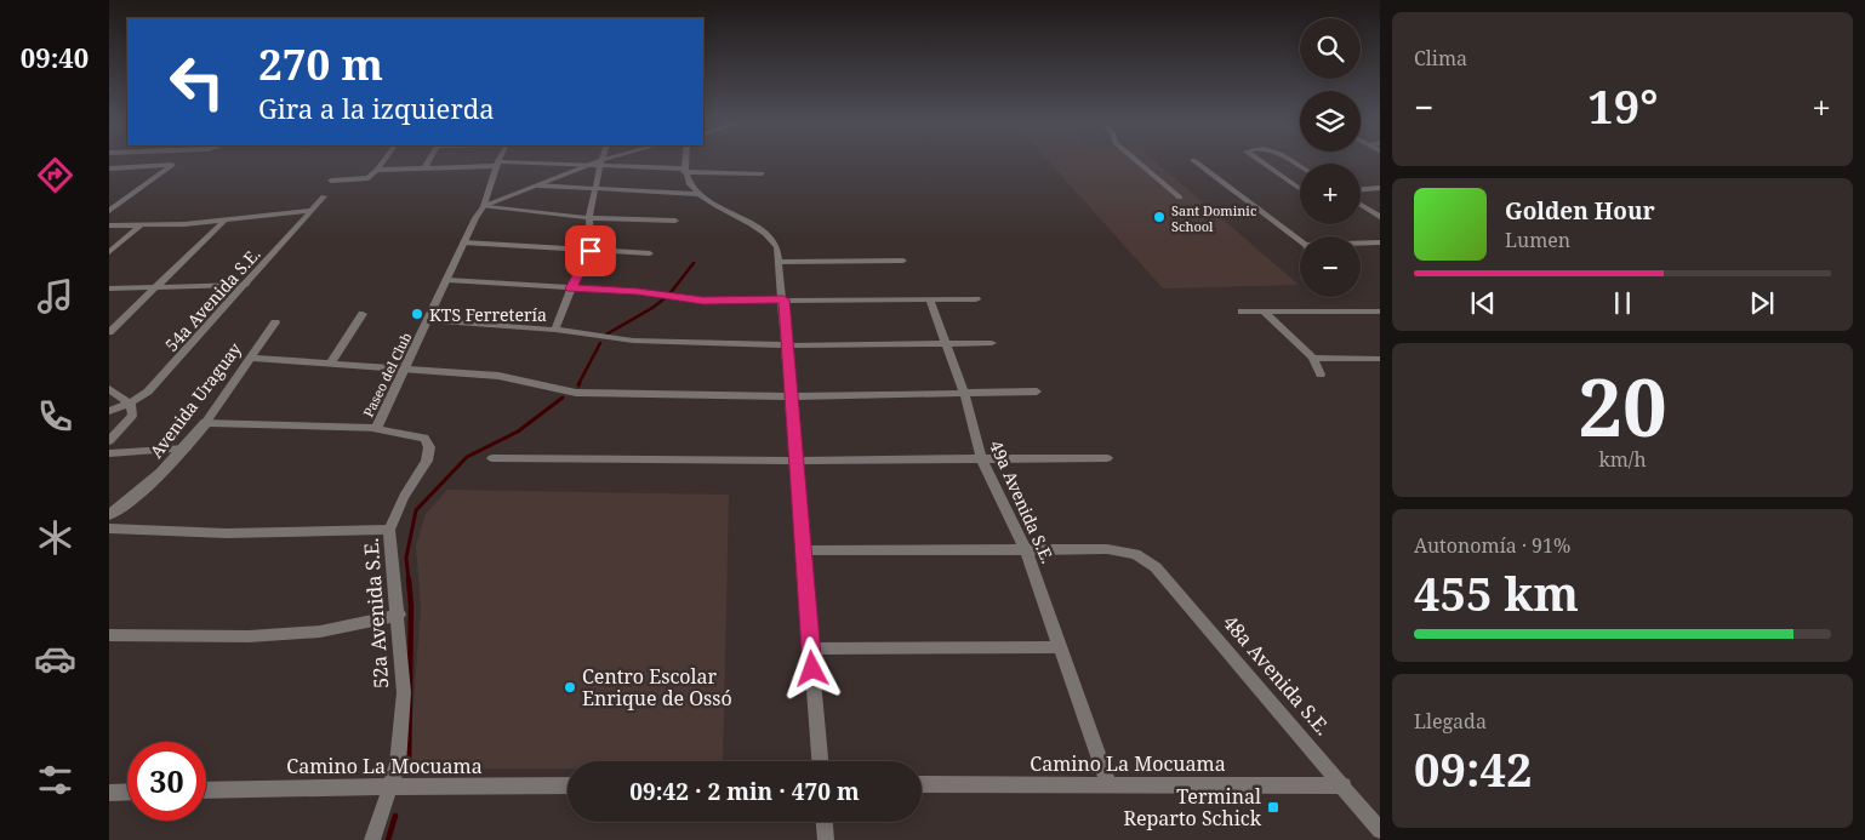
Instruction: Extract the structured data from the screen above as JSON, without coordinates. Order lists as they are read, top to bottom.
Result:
{
  "streets": {
    "street": [
      "54a Avenida S.E.",
      "Paseo del Club",
      "Avenida Uraguay",
      "49a Avenida S.E.",
      "52a Avenida S.E.",
      "48a Avenida S.E.",
      "Camino La Mocuama"
    ]
  },
  "crossings": [
    ["Paseo del Club", "52a Avenida S.E."],
    ["49a Avenida S.E.", "48a Avenida S.E."],
    ["49a Avenida S.E.", "Camino La Mocuama"],
    ["52a Avenida S.E.", "Camino La Mocuama"],
    ["48a Avenida S.E.", "Camino La Mocuama"]
  ],
  "places": {
    "other": ["Sant Dominic School", "KTS Ferretería", "Centro Escolar Enrique de Ossó"],
    "transit": ["Terminal Reparto Schick"]
  },
  "page": {
    "tabs": "09:40",
    "tile": [
      "Clima",
      ["20", "km/h"],
      ["Autonomía · 91%", "455 km"],
      ["Llegada", "09:42"]
    ],
    "map_buttons": ["+", "−"],
    "turn": ["270 m", "Gira a la izquierda"],
    "heat": ["−", "19°", "+"],
    "song": ["Golden Hour", "Lumen"],
    "limit": "30",
    "trip": "09:42 · 2 min · 470 m"
  }
}
